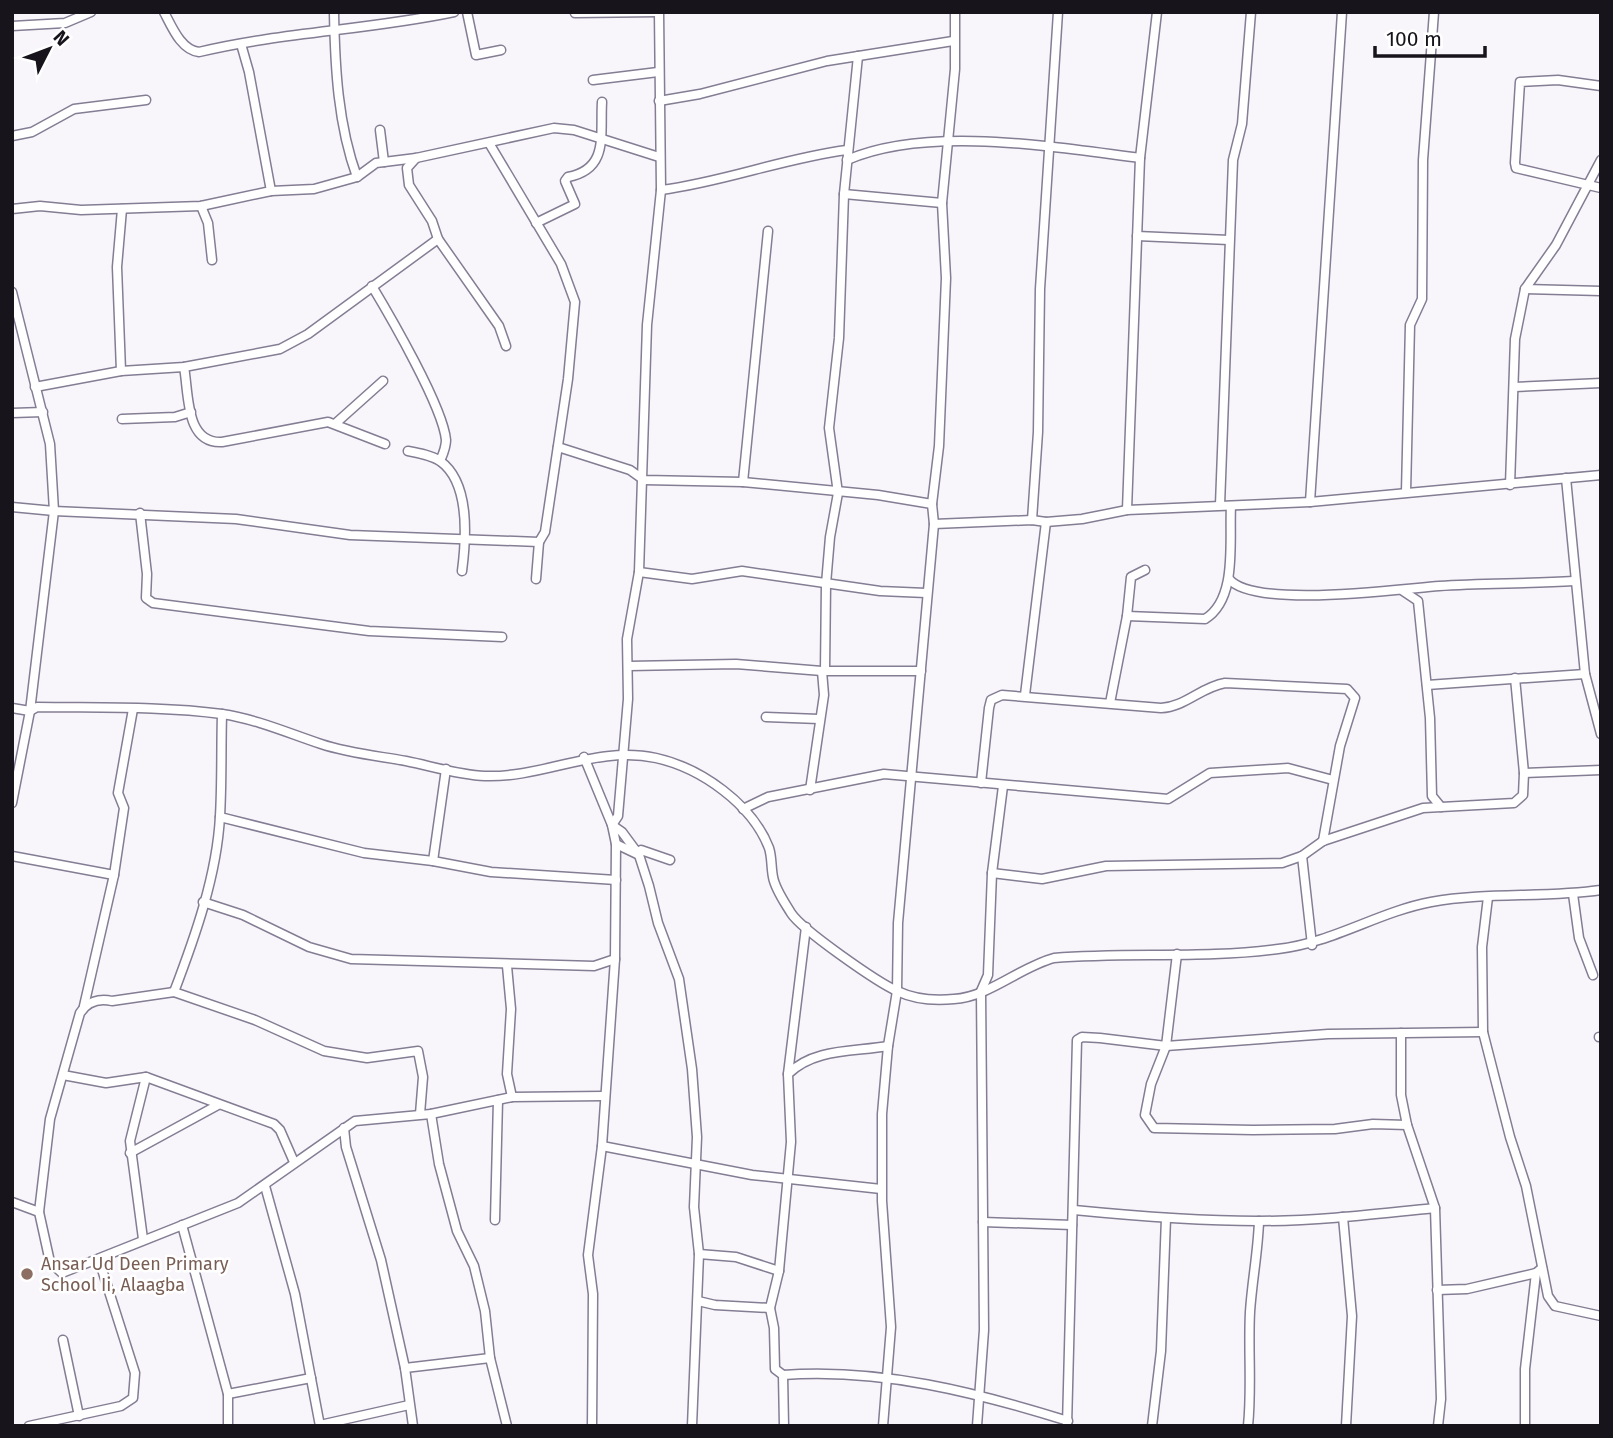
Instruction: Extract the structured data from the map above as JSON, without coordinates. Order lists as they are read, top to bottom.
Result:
{
  "places": ["Ansar Ud Deen Primary School Ii, Alaagba"],
  "scale_bar": "100 m",
  "north": "top right"
}
